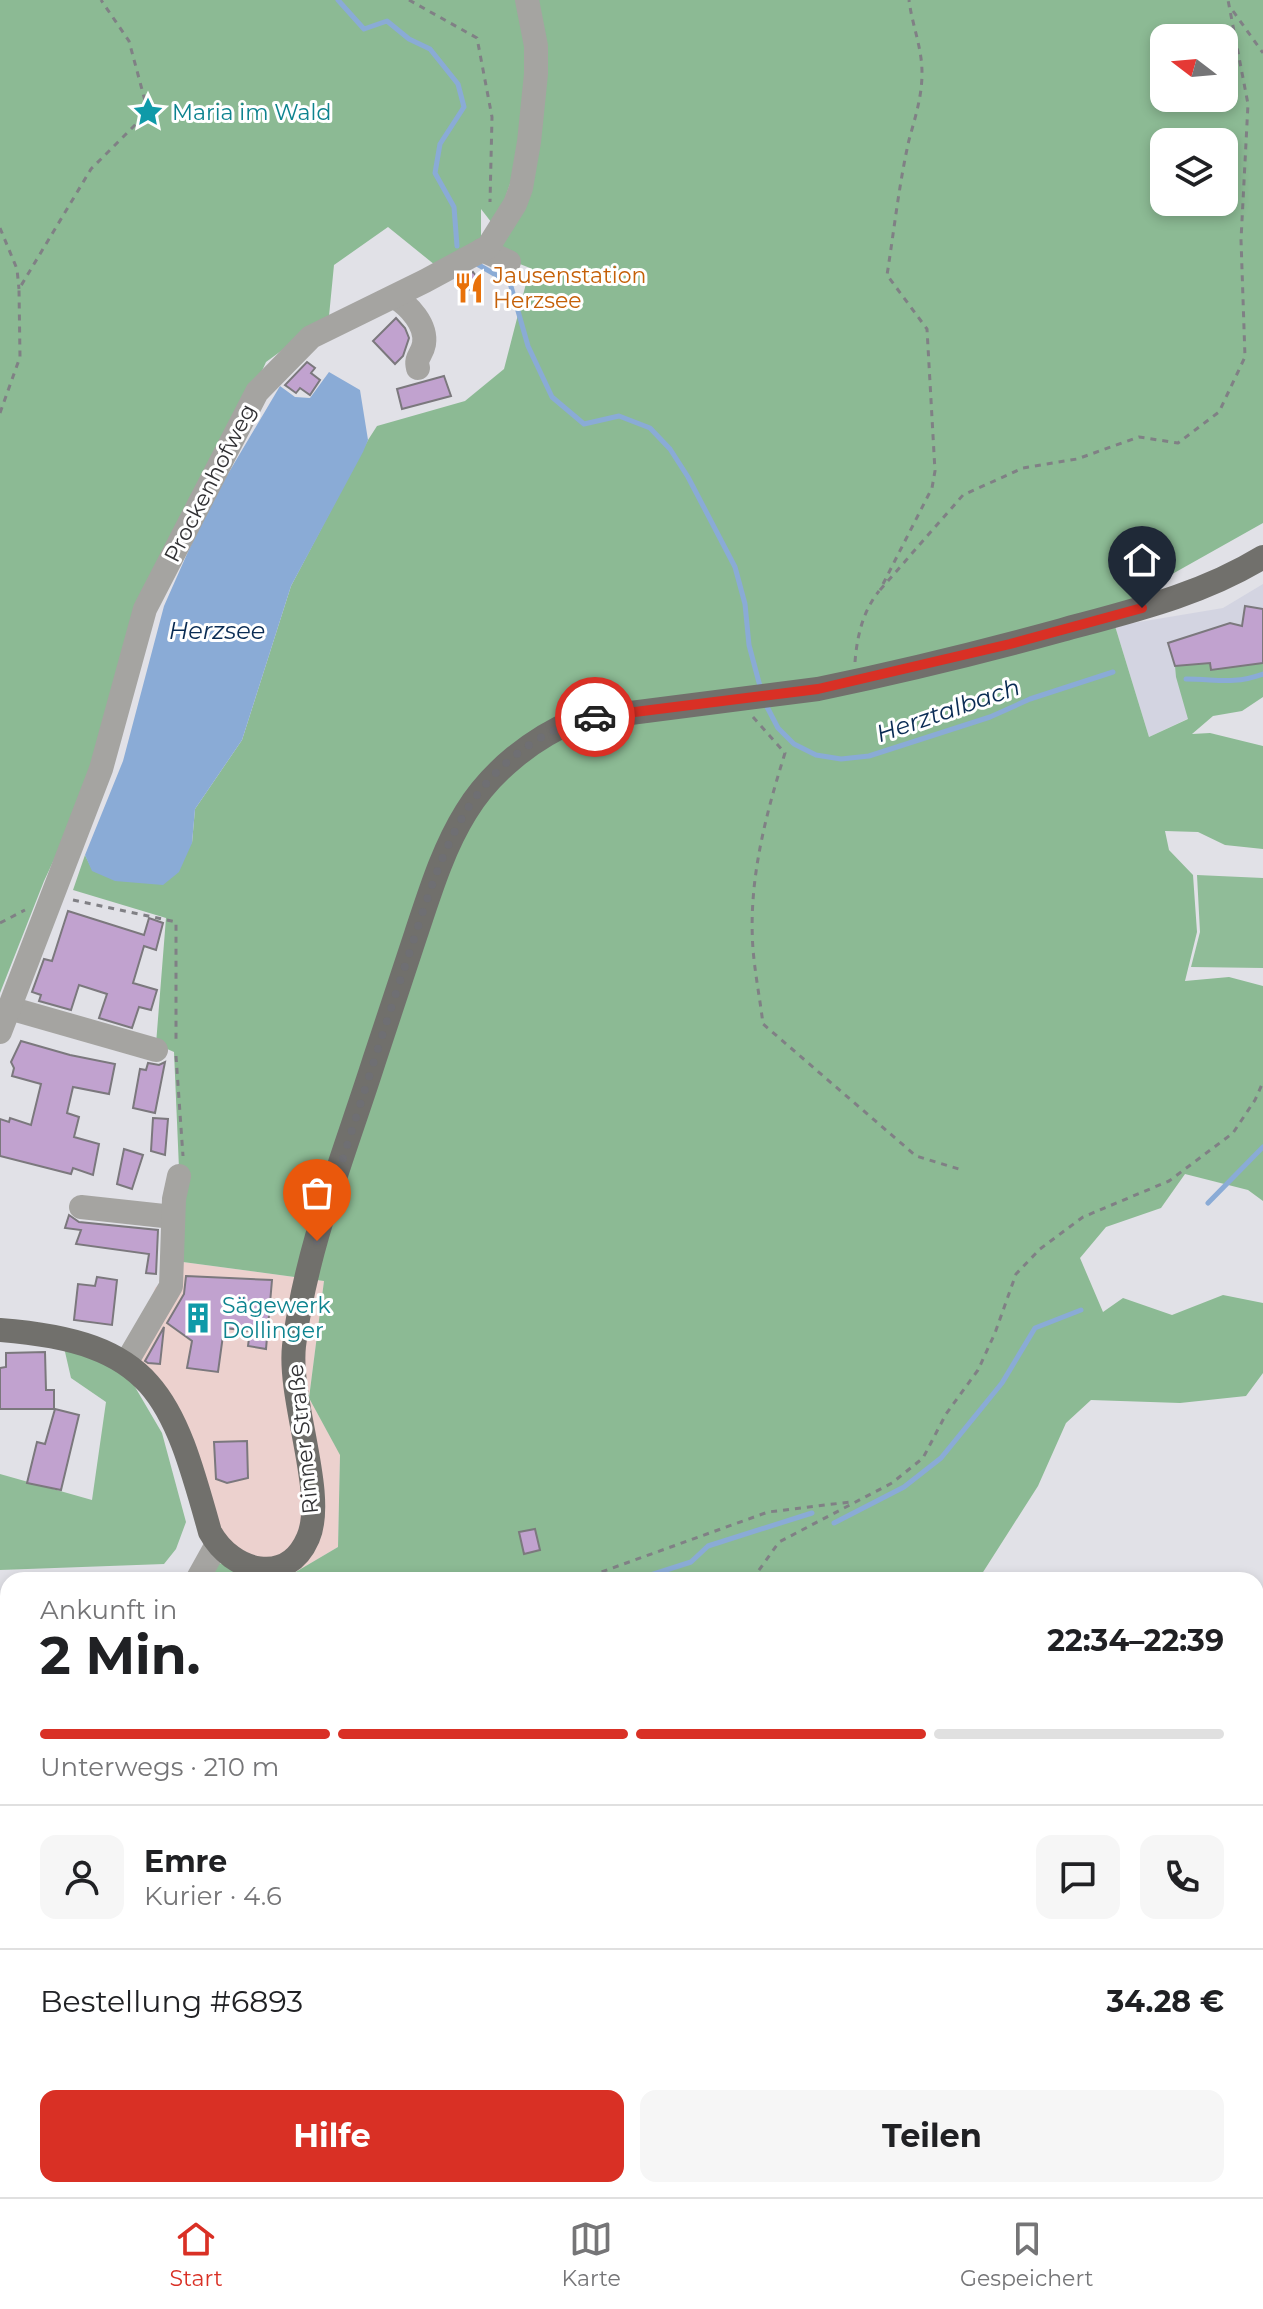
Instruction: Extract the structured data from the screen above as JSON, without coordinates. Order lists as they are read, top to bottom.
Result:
{
  "streets": {
    "main road": ["Rinner Straße"],
    "street": ["Prockenhofweg"]
  },
  "water": ["Herzsee", "Herztalbach"],
  "places": {
    "place": ["Maria im Wald"],
    "restaurant": ["Jausenstation Herzsee"],
    "building": ["Sägewerk Dollinger"]
  },
  "north": "left",
  "page": {
    "heading": ["2 Min.", "Ankunft in", "22:34–22:39"],
    "panel": [
      "Emre",
      "Kurier · 4.6",
      "Bestellung #6893",
      "34.28 €"
    ],
    "bar": "Unterwegs · 210 m",
    "buttons": ["Hilfe", "Teilen"],
    "tabs": ["Start", "Karte", "Gespeichert"]
  }
}
